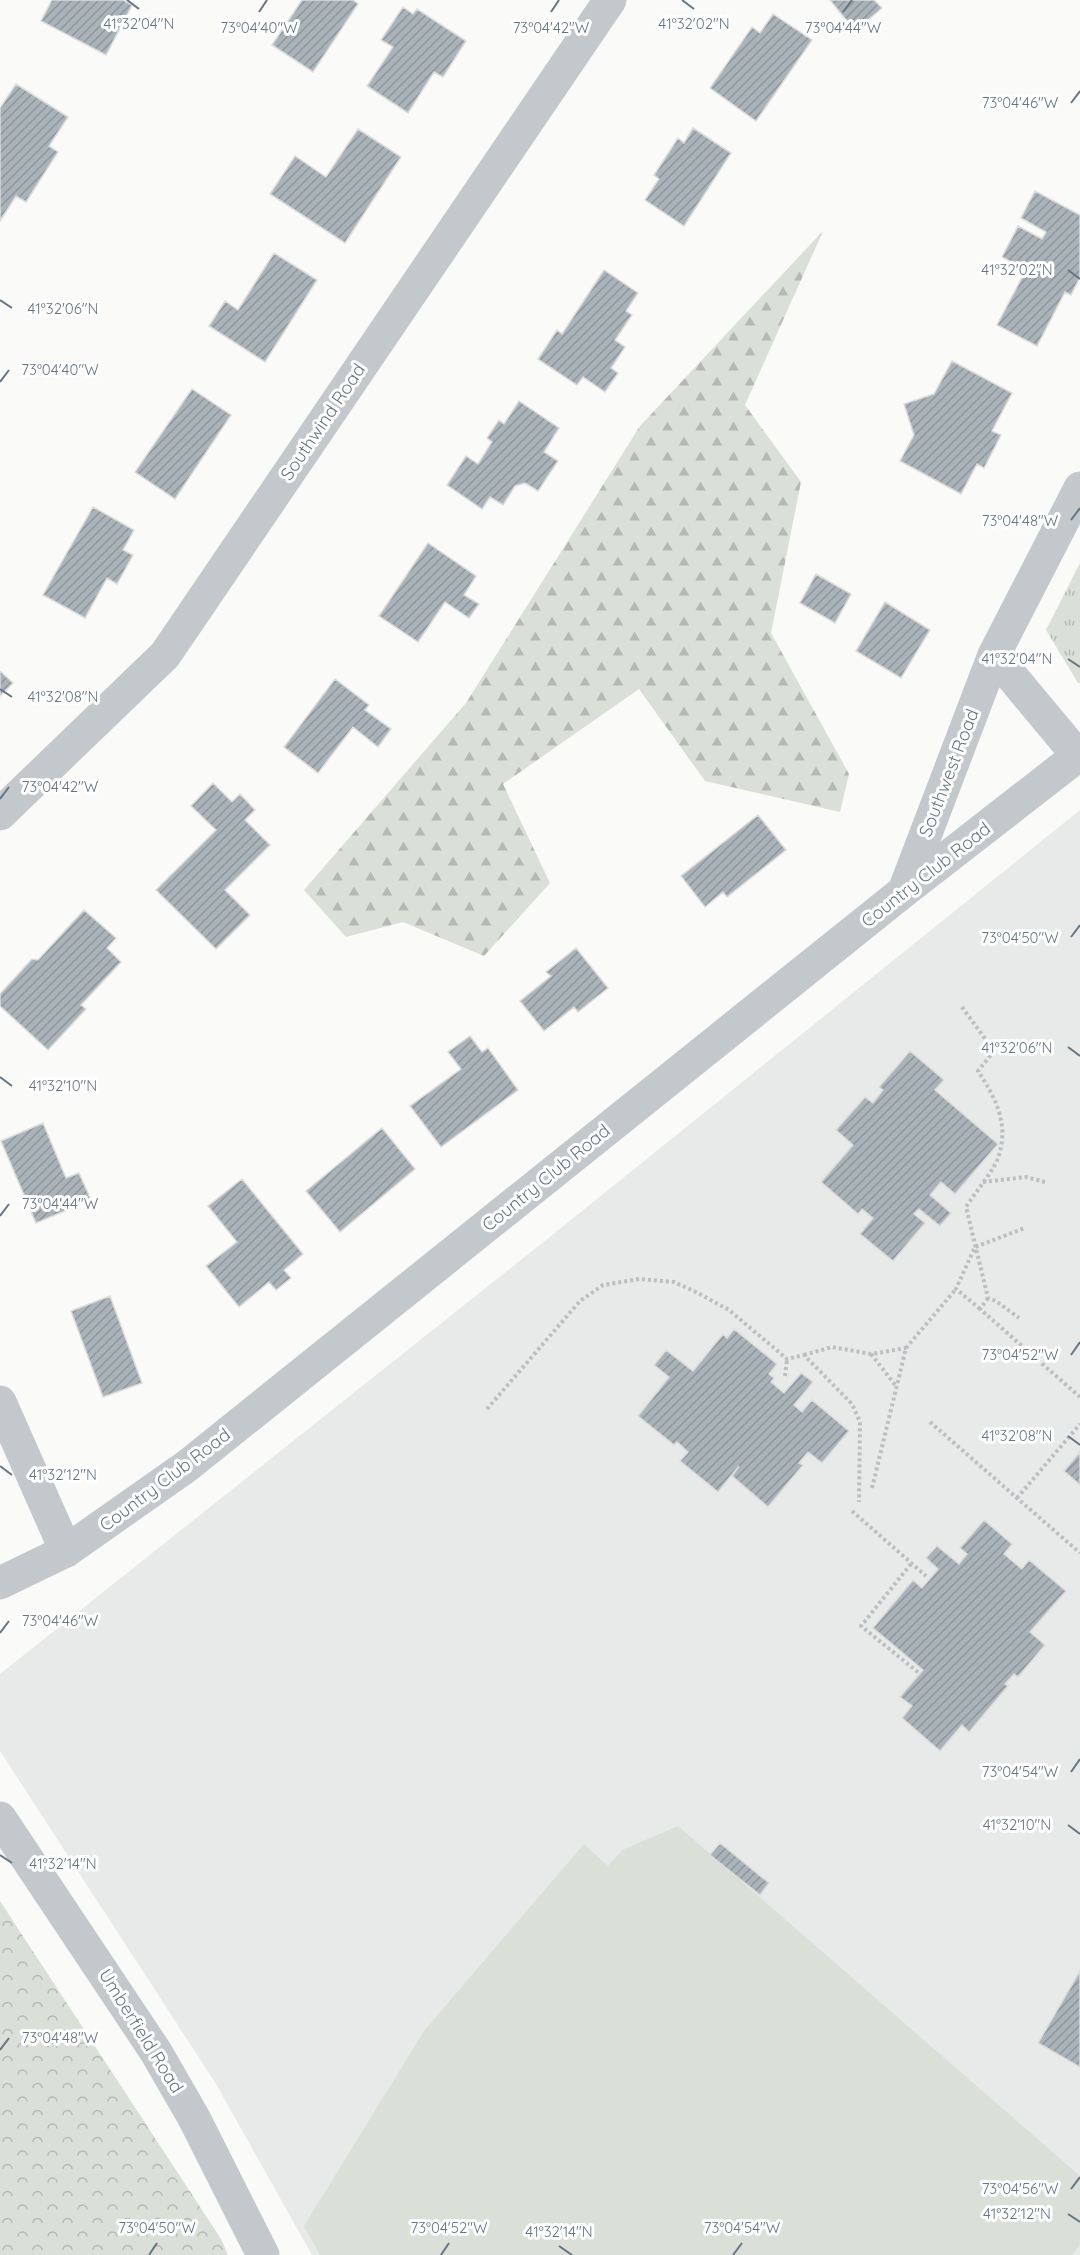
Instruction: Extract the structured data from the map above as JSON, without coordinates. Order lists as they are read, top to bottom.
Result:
{
  "streets": {
    "street": [
      "Southwind Road",
      "Southwest Road",
      "Country Club Road",
      "Umberfield Road"
    ]
  },
  "crossings": [
    ["Southwest Road", "Country Club Road"]
  ],
  "coordinates": [
    "41°32'04\"N",
    "41°32'02\"N",
    "73°04'40\"W",
    "73°04'42\"W",
    "73°04'44\"W",
    "73°04'46\"W",
    "41°32'06\"N",
    "73°04'48\"W",
    "41°32'08\"N",
    "73°04'50\"W",
    "41°32'10\"N",
    "73°04'52\"W",
    "41°32'12\"N",
    "73°04'54\"W",
    "41°32'14\"N",
    "73°04'56\"W"
  ]
}
